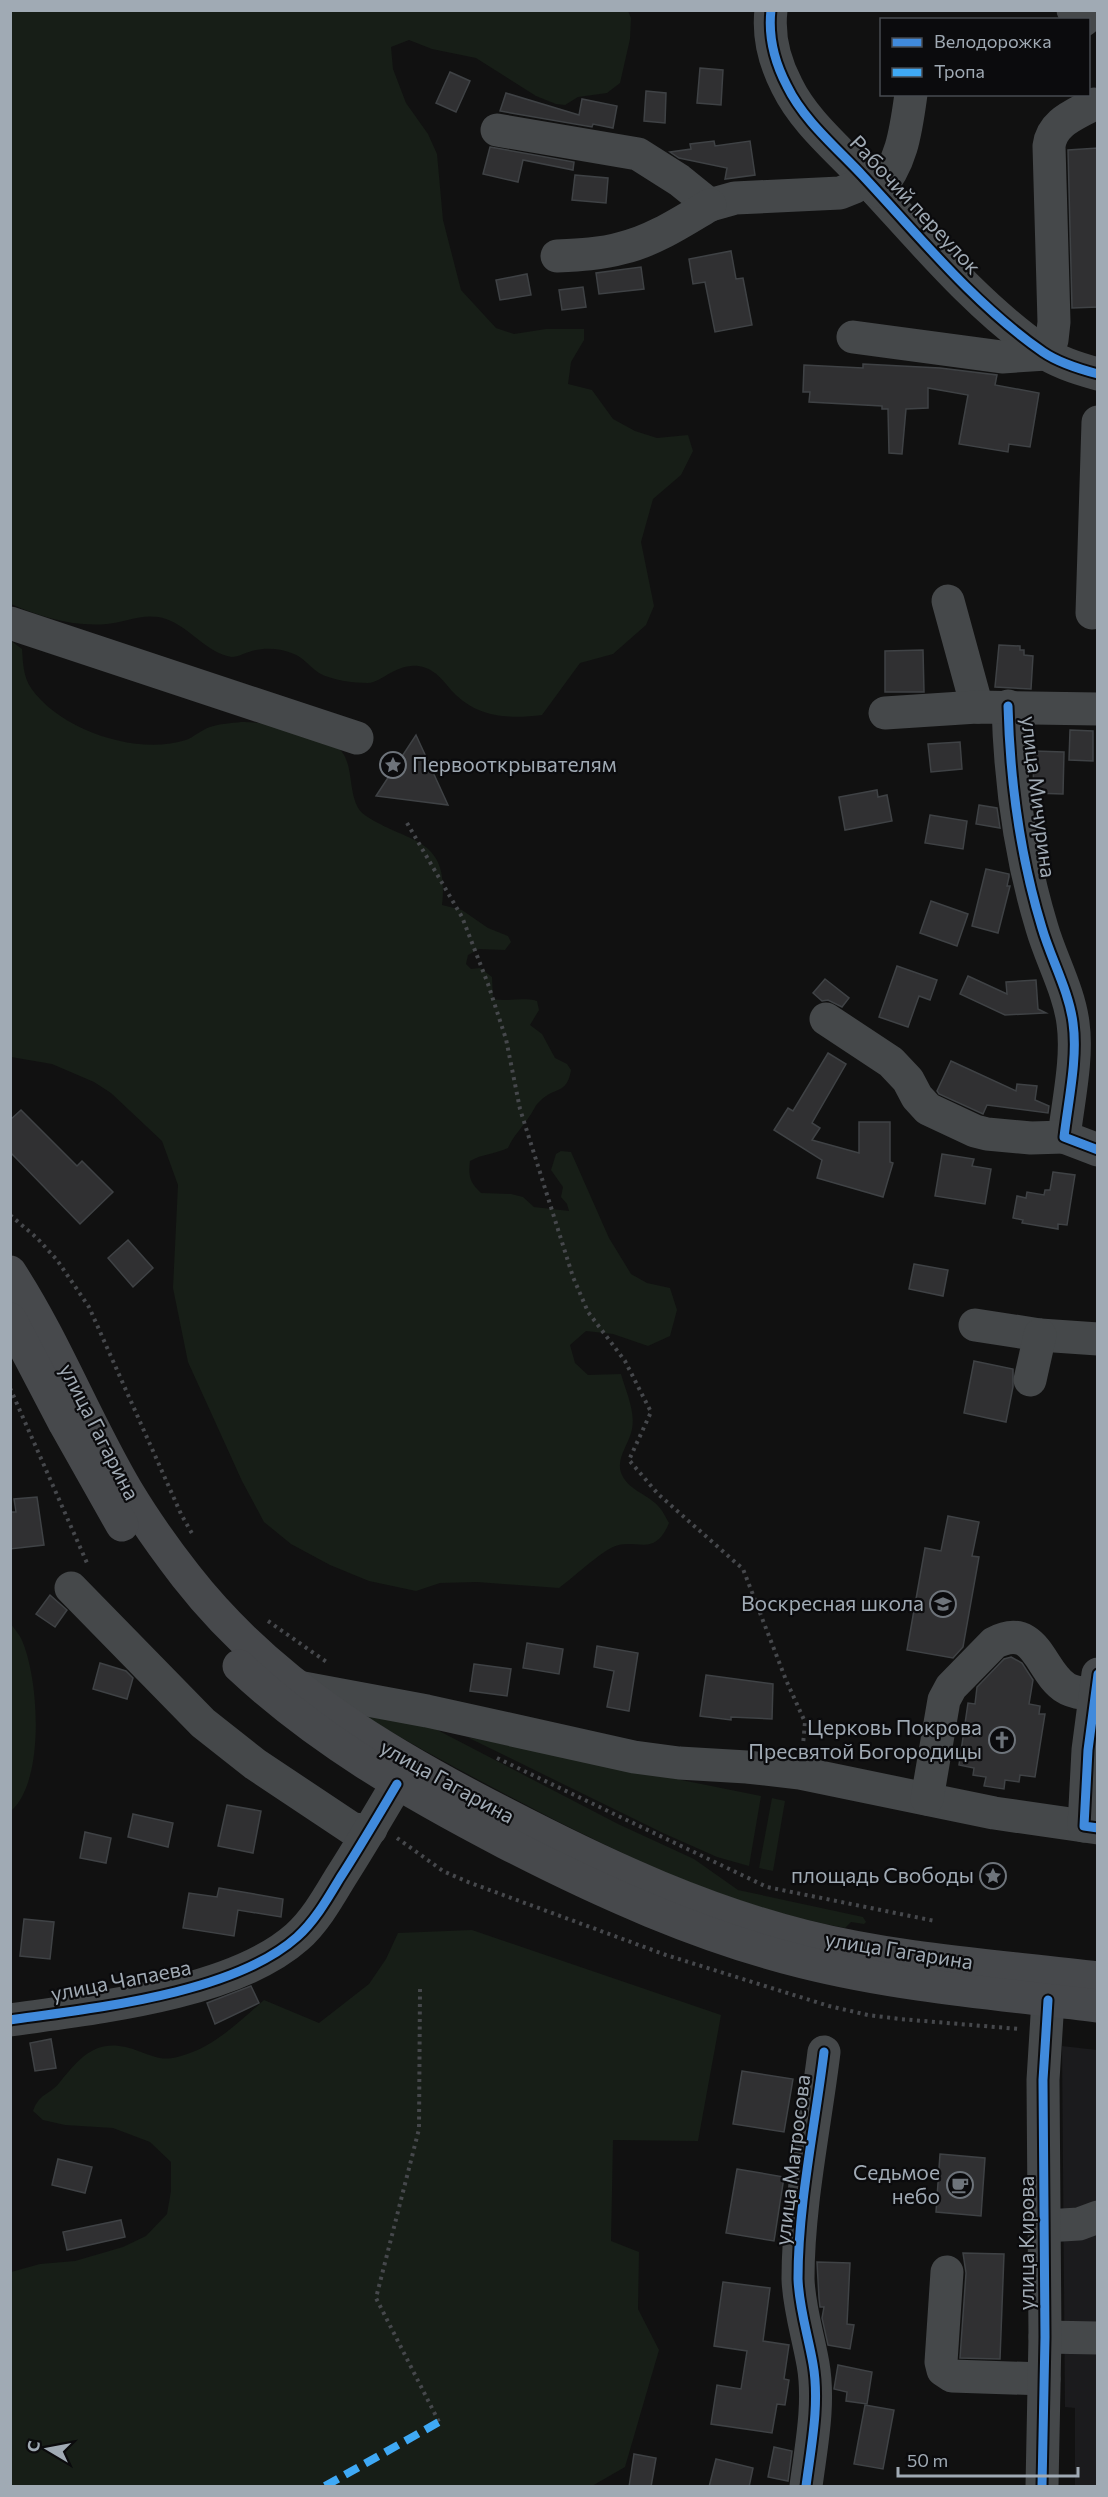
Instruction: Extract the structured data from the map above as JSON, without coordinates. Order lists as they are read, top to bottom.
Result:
{
  "streets": {
    "main road": ["улица Гагарина"],
    "street": [
      "Рабочий переулок",
      "улица Мичурина",
      "улица Чапаева",
      "улица Матросова",
      "улица Кирова"
    ]
  },
  "crossings": [
    ["улица Гагарина", "улица Чапаева"],
    ["улица Гагарина", "улица Кирова"]
  ],
  "places": {
    "place": ["Первооткрывателям", "площадь Свободы"],
    "school or university": ["Воскресная школа"],
    "church": ["Церковь Покрова Пресвятой Богородицы"],
    "cafe": ["Седьмое небо"]
  },
  "legend": ["Велодорожка", "Тропа"],
  "scale_bar": "50 m",
  "north": "left"
}
